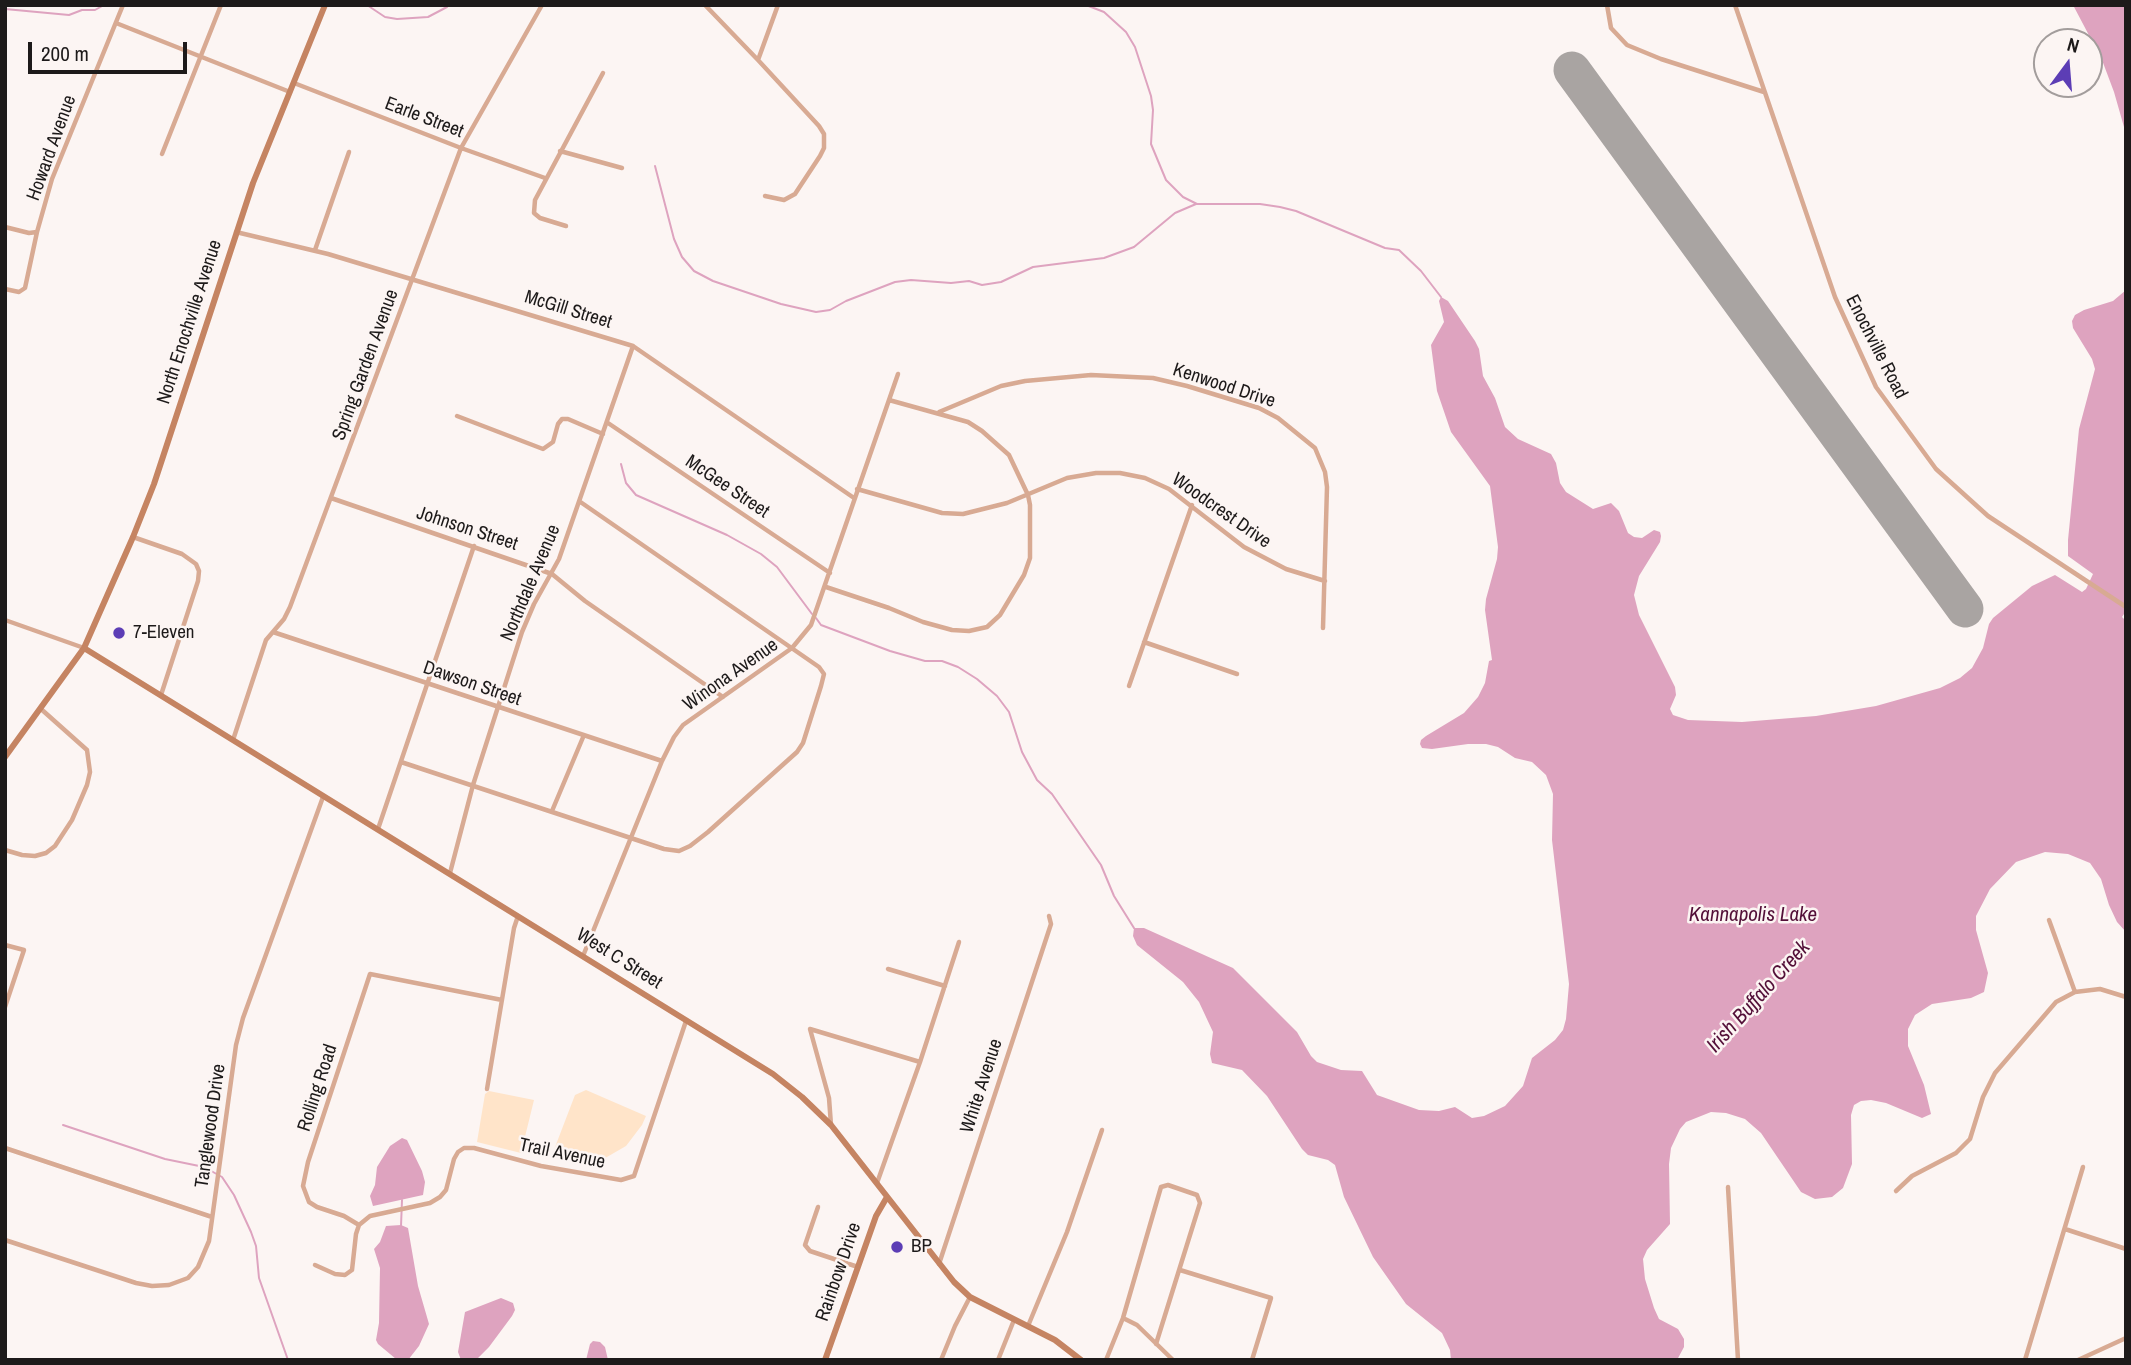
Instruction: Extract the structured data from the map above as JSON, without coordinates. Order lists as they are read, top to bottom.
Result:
{
  "streets": {
    "main road": ["North Enochville Avenue", "West C Street", "Rainbow Drive"],
    "street": [
      "Earle Street",
      "Howard Avenue",
      "McGill Street",
      "Enochville Road",
      "Spring Garden Avenue",
      "Kenwood Drive",
      "McGee Street",
      "Woodcrest Drive",
      "Johnson Street",
      "Northdale Avenue",
      "Winona Avenue",
      "Dawson Street",
      "White Avenue",
      "Rolling Road",
      "Tanglewood Drive",
      "Trail Avenue"
    ]
  },
  "crossings": [
    ["Earle Street", "North Enochville Avenue"],
    ["Earle Street", "Spring Garden Avenue"],
    ["McGill Street", "North Enochville Avenue"],
    ["McGill Street", "Spring Garden Avenue"],
    ["McGill Street", "Northdale Avenue"],
    ["McGill Street", "Winona Avenue"],
    ["North Enochville Avenue", "West C Street"],
    ["Spring Garden Avenue", "Johnson Street"],
    ["Spring Garden Avenue", "Dawson Street"],
    ["Spring Garden Avenue", "West C Street"],
    ["Kenwood Drive", "Woodcrest Drive"],
    ["McGee Street", "Northdale Avenue"],
    ["McGee Street", "Winona Avenue"],
    ["Woodcrest Drive", "Winona Avenue"],
    ["Johnson Street", "Northdale Avenue"],
    ["Johnson Street", "Winona Avenue"],
    ["Northdale Avenue", "Dawson Street"],
    ["Northdale Avenue", "West C Street"],
    ["Winona Avenue", "Dawson Street"],
    ["Winona Avenue", "West C Street"],
    ["West C Street", "White Avenue"],
    ["West C Street", "Tanglewood Drive"],
    ["West C Street", "Trail Avenue"],
    ["West C Street", "Rainbow Drive"],
    ["Rolling Road", "Trail Avenue"]
  ],
  "water": ["Kannapolis Lake", "Irish Buffalo Creek"],
  "places": ["7-Eleven", "BP"],
  "scale_bar": "200 m",
  "north": "top"
}
